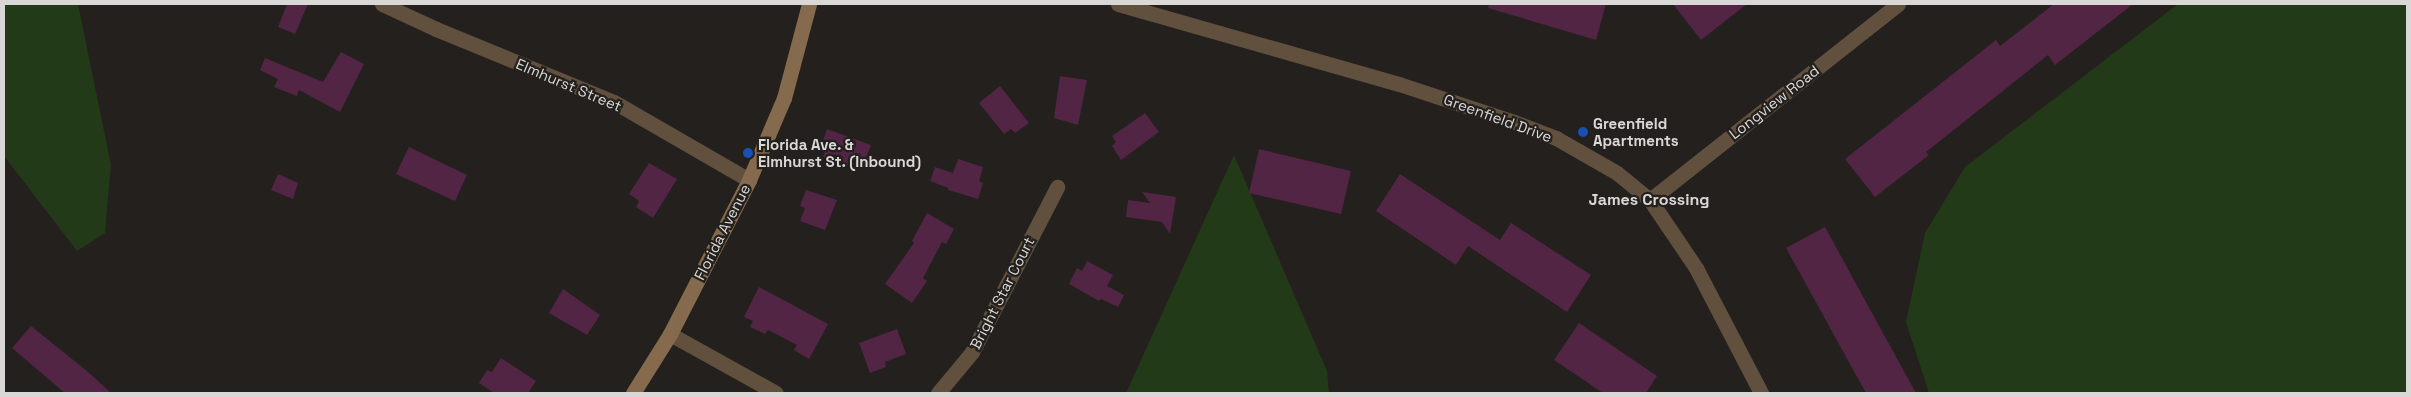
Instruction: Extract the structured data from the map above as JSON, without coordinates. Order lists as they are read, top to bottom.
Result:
{
  "streets": {
    "main road": ["Florida Avenue"],
    "street": [
      "Elmhurst Street",
      "Longview Road",
      "Greenfield Drive",
      "Bright Star Court"
    ]
  },
  "crossings": [
    ["Elmhurst Street", "Florida Avenue"],
    ["Longview Road", "Greenfield Drive"]
  ],
  "districts": ["James Crossing"],
  "places": ["Greenfield Apartments", "Florida Ave. & Elmhurst St. (Inbound)"]
}
